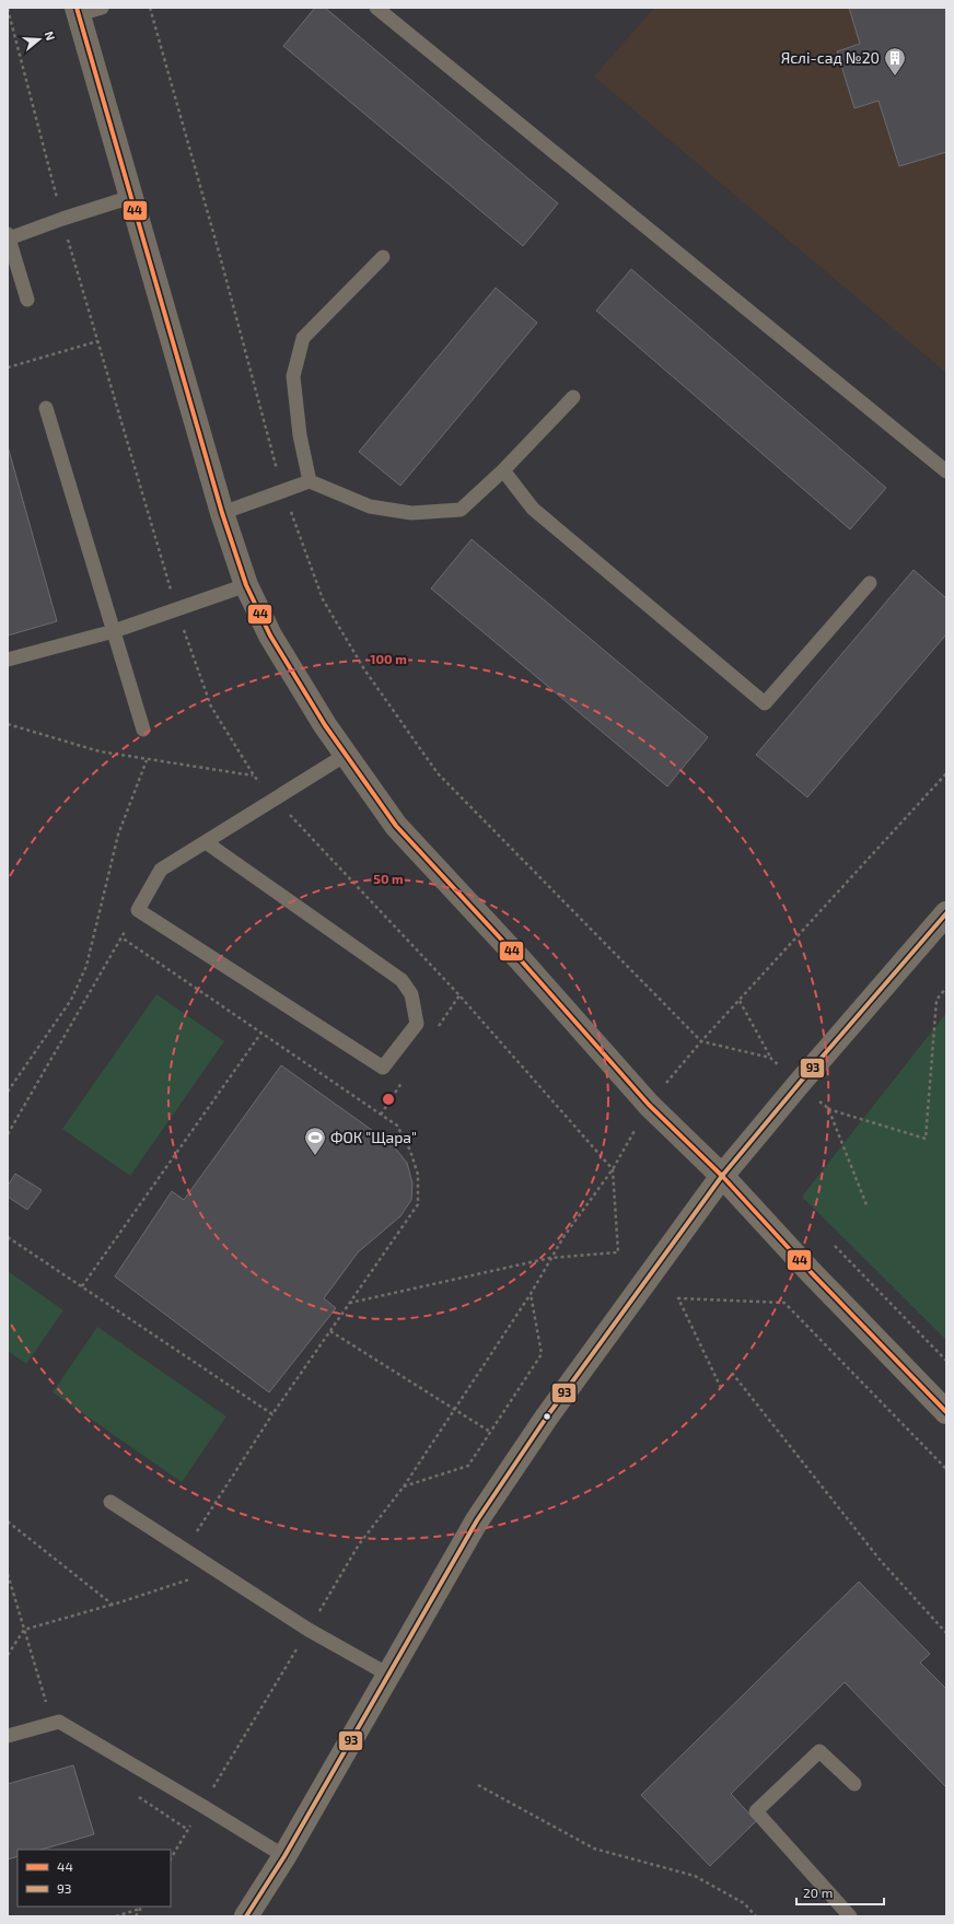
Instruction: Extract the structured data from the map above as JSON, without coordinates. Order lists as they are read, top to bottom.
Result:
{
  "places": {
    "building": ["Яслі-сад №20"],
    "sports": ["ФОК \"Щара\""]
  },
  "lines": ["transit line 44", "transit line 93"],
  "legend": ["44", "93"],
  "scale_bar": "20 m",
  "north": "right",
  "rings": ["100 m", "50 m"]
}
